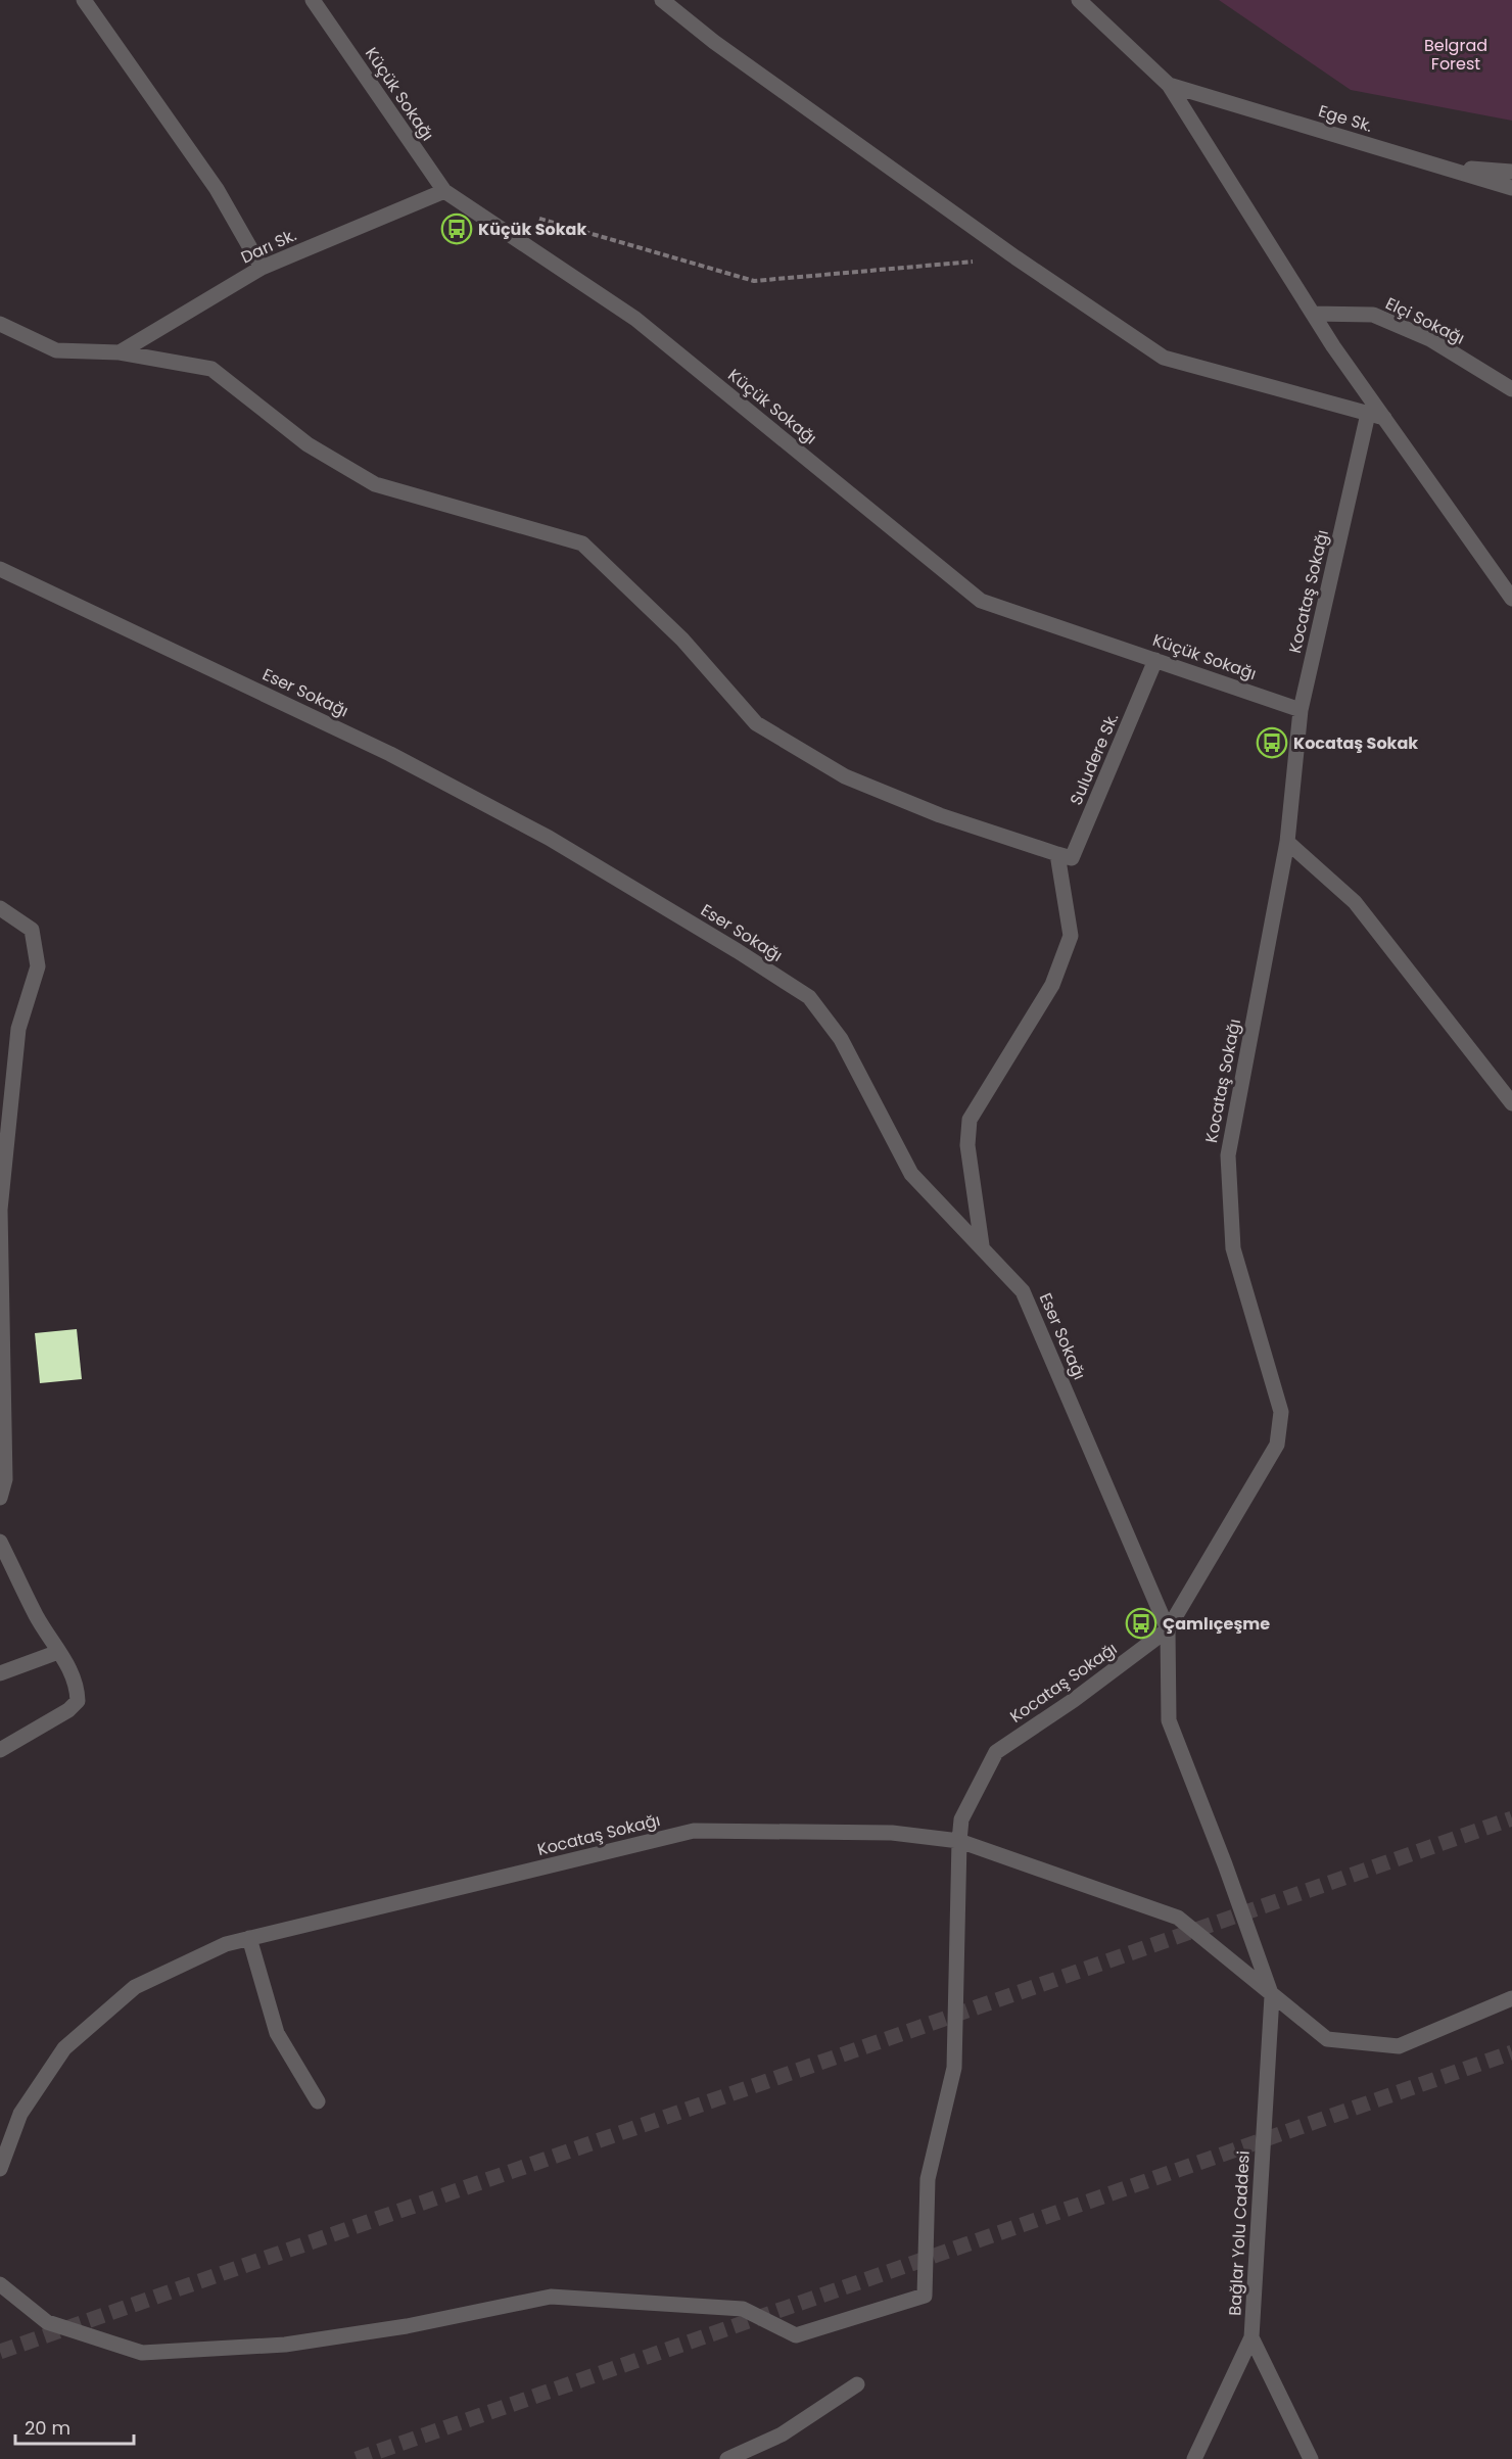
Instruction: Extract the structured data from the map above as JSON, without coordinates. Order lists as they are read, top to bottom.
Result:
{
  "streets": {
    "street": [
      "Küçük Sokağı",
      "Ege Sk.",
      "Darı Sk.",
      "Elçi Sokağı",
      "Kocataş Sokağı",
      "Eser Sokağı",
      "Suludere Sk.",
      "Bağlar Yolu Caddesi"
    ]
  },
  "crossings": [
    ["Küçük Sokağı", "Darı Sk."],
    ["Küçük Sokağı", "Kocataş Sokağı"],
    ["Küçük Sokağı", "Suludere Sk."],
    ["Kocataş Sokağı", "Eser Sokağı"],
    ["Kocataş Sokağı", "Bağlar Yolu Caddesi"],
    ["Eser Sokağı", "Bağlar Yolu Caddesi"]
  ],
  "parks": ["Belgrad Forest"],
  "places": {
    "bus stop": ["Küçük Sokak", "Kocataş Sokak", "Çamlıçeşme"]
  },
  "scale_bar": "20 m"
}
